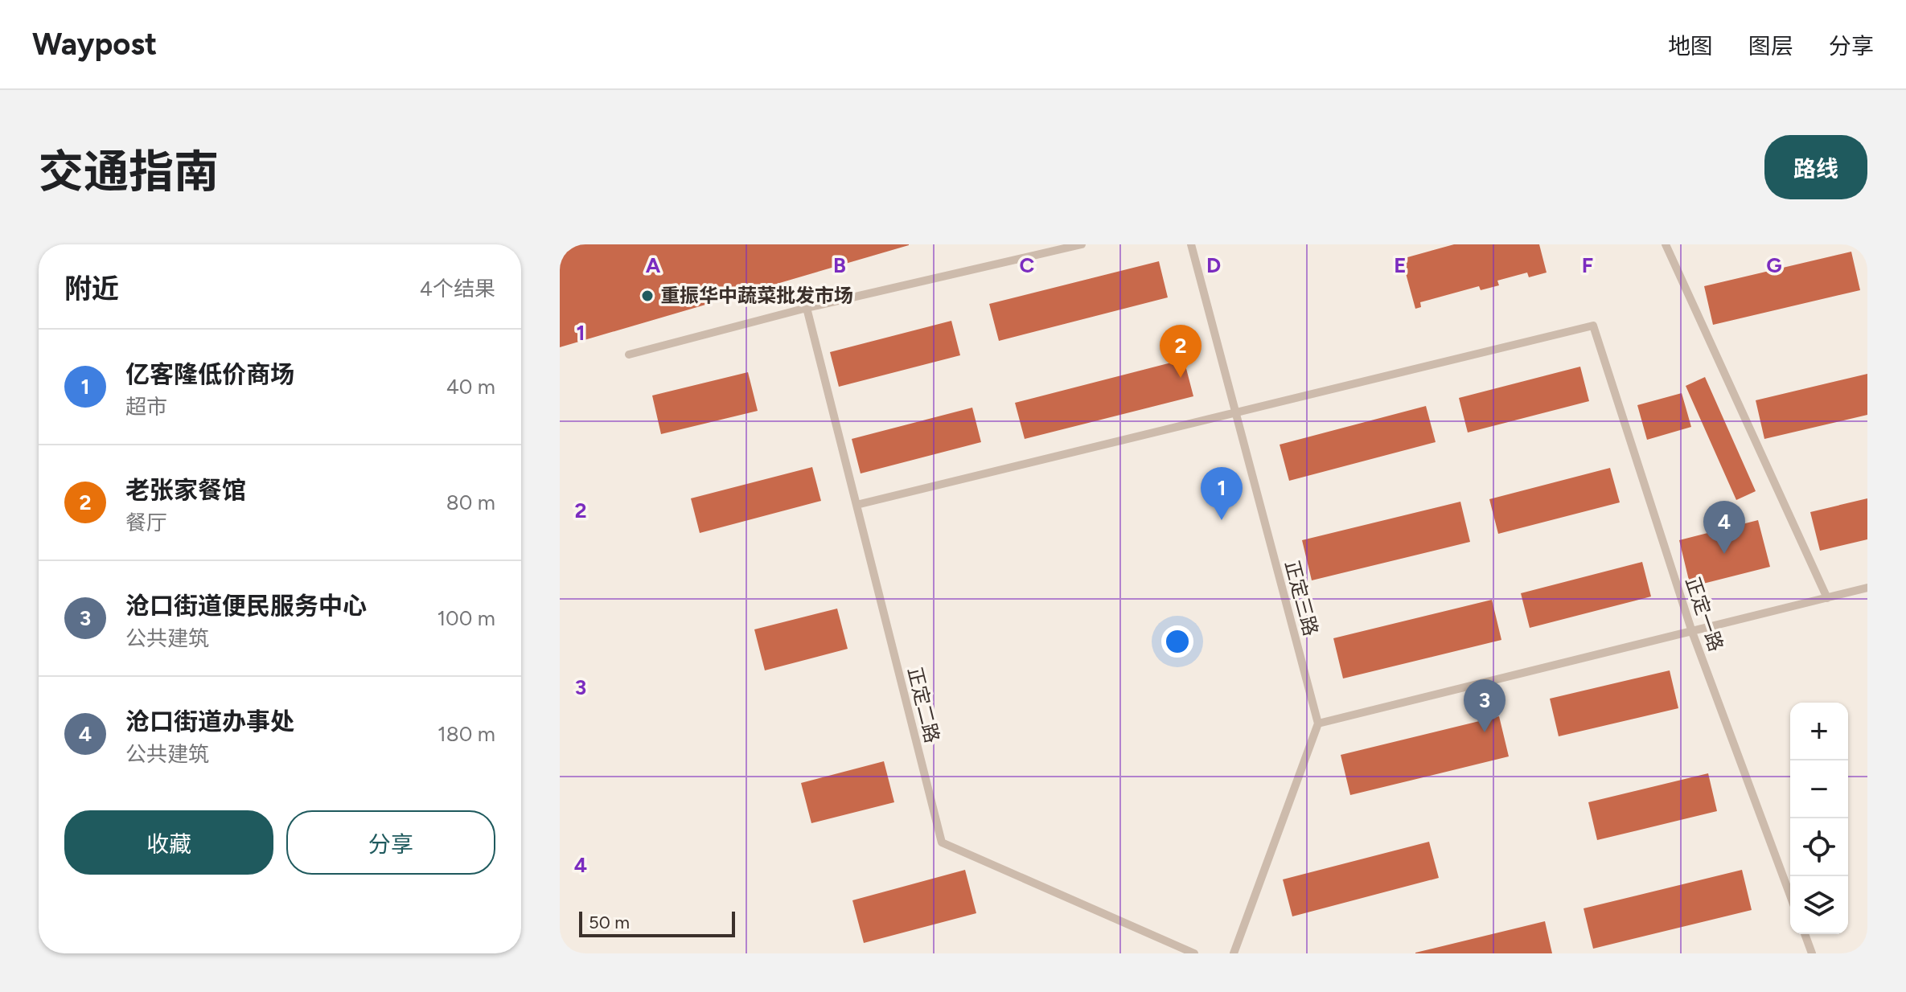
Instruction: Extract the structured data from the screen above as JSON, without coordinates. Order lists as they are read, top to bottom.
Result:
{
  "streets": {
    "lane": ["正定三路", "正定一路", "正定二路"]
  },
  "crossings": [
    ["正定三路", "正定一路"]
  ],
  "places": ["重振华中蔬菜批发市场"],
  "scale_bar": "50 m",
  "page": {
    "header": "Waypost",
    "nav": ["地图", "图层", "分享"],
    "title": "交通指南",
    "buttons": [
      "路线",
      ["收藏", "分享"]
    ],
    "heading": ["附近", "4个结果"],
    "pins": [
      "2",
      "1",
      "4",
      "3"
    ],
    "list": [
      {
        "mark": "1",
        "name": "亿客隆低价商场",
        "note": "超市",
        "value": "40 m"
      },
      {
        "mark": "2",
        "name": "老张家餐馆",
        "note": "餐厅",
        "value": "80 m"
      },
      {
        "mark": "3",
        "name": "沧口街道便民服务中心",
        "note": "公共建筑",
        "value": "100 m"
      },
      {
        "mark": "4",
        "name": "沧口街道办事处",
        "note": "公共建筑",
        "value": "180 m"
      }
    ],
    "map_buttons": ["+", "−"],
    "scale": "50 m"
  },
  "grid": {
    "columns": [
      "A",
      "B",
      "C",
      "D",
      "E",
      "F",
      "G"
    ],
    "rows": [
      "1",
      "2",
      "3",
      "4"
    ]
  }
}
